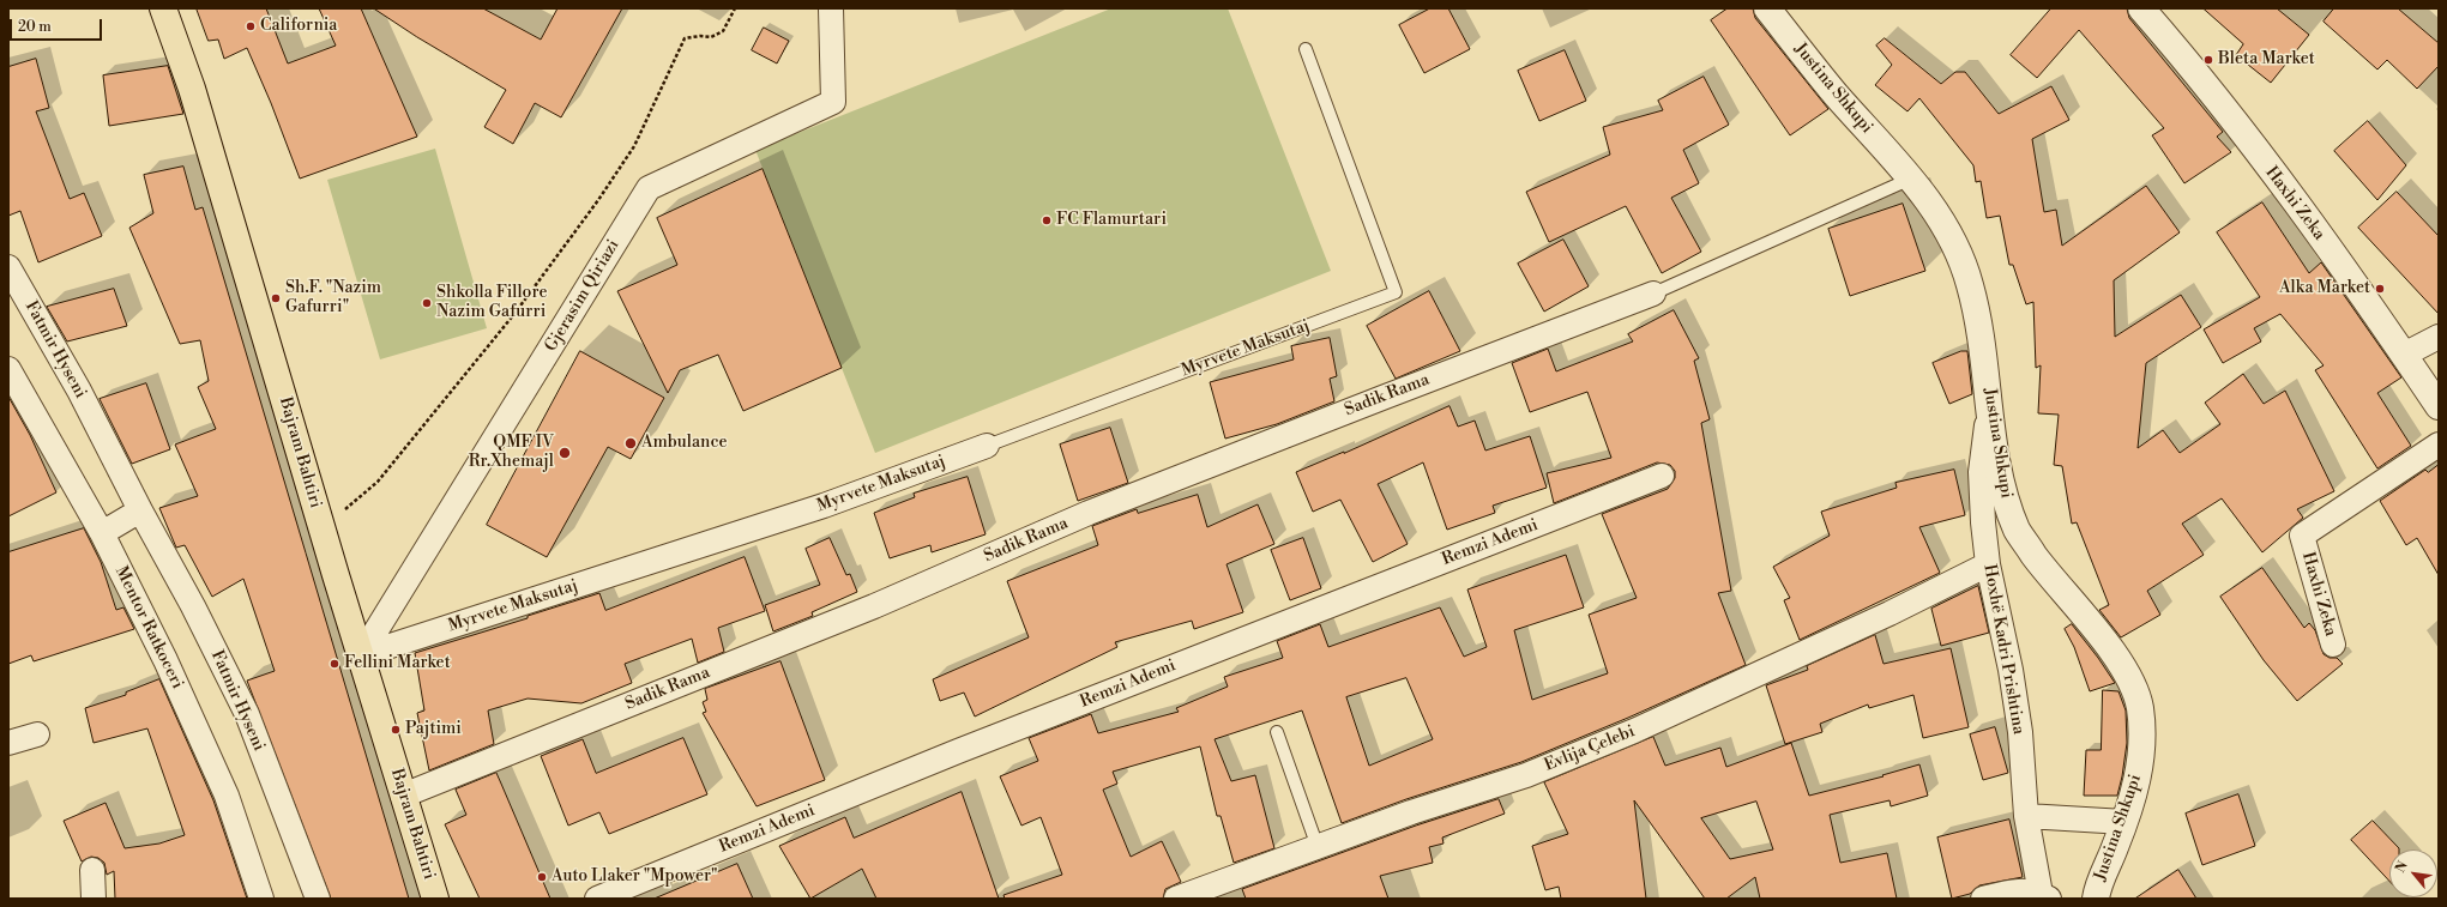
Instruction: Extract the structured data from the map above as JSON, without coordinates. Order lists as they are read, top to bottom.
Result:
{
  "streets": {
    "main road": ["Bajram Bahtiri"],
    "street": [
      "Justina Shkupi",
      "Haxhi Zeka",
      "Gjerasim Qiriazi",
      "Myrvete Maksutaj",
      "Fatmir Hyseni",
      "Sadik Rama",
      "Remzi Ademi",
      "Mentor Ratkoceri",
      "Hoxhë Kadri Prishtina",
      "Evlija Çelebi"
    ]
  },
  "crossings": [
    ["Justina Shkupi", "Hoxhë Kadri Prishtina"],
    ["Gjerasim Qiriazi", "Myrvete Maksutaj"],
    ["Gjerasim Qiriazi", "Bajram Bahtiri"],
    ["Myrvete Maksutaj", "Bajram Bahtiri"],
    ["Sadik Rama", "Bajram Bahtiri"],
    ["Hoxhë Kadri Prishtina", "Evlija Çelebi"]
  ],
  "places": [
    "California",
    "Bleta Market",
    "FC Flamurtari",
    "Alka Market",
    "Sh.F. \"Nazim Gafurri\"",
    "Shkolla Fillore Nazim Gafurri",
    "Ambulance",
    "QMF IV Rr.Xhemajl",
    "Fellini Market",
    "Pajtimi",
    "Auto Llaker \"Mpower\""
  ],
  "scale_bar": "20 m",
  "north": "top left"
}
